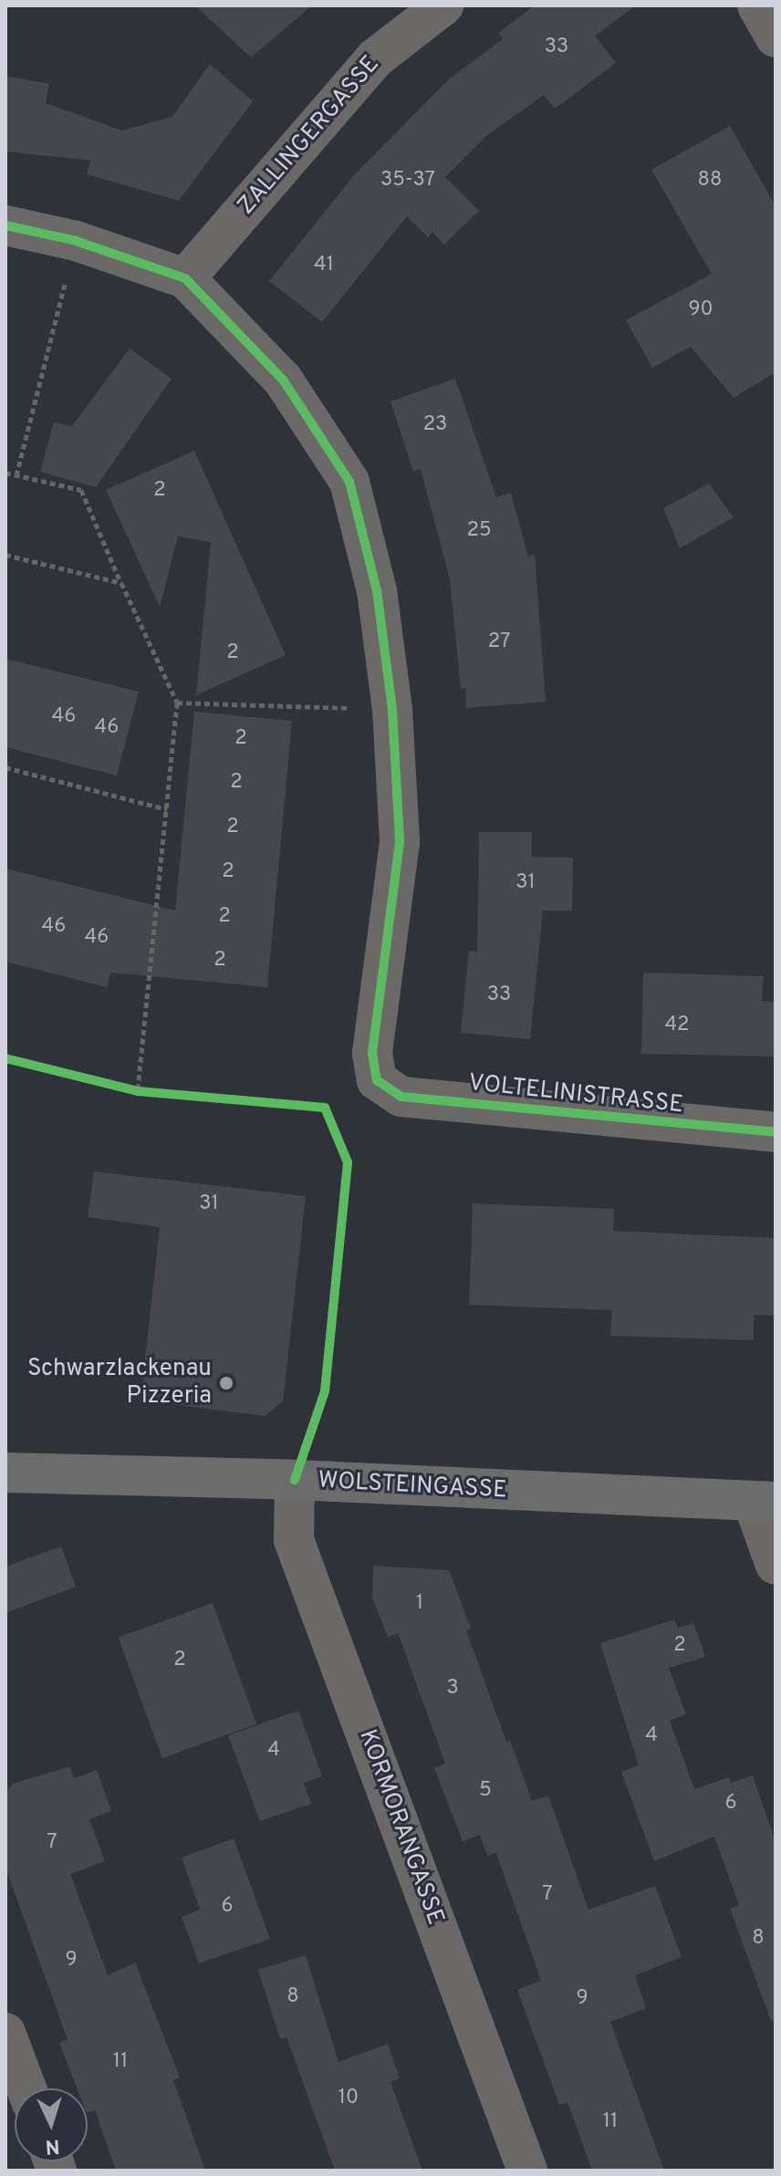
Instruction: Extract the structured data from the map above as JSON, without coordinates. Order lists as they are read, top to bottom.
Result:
{
  "streets": {
    "street": [
      "ZALLINGERGASSE",
      "VOLTELINISTRASSE",
      "WOLSTEINGASSE",
      "KORMORANGASSE"
    ]
  },
  "crossings": [
    ["WOLSTEINGASSE", "KORMORANGASSE"]
  ],
  "places": ["Schwarzlackenau Pizzeria"],
  "house_numbers": [
    "33",
    "35-37",
    "88",
    "41",
    "90",
    "23",
    "2",
    "25",
    "27",
    "2",
    "46",
    "46",
    "2",
    "2",
    "2",
    "2",
    "31",
    "2",
    "46",
    "46",
    "2",
    "33",
    "42",
    "31",
    "1",
    "2",
    "2",
    "3",
    "4",
    "4",
    "5",
    "6",
    "7",
    "7",
    "6",
    "8",
    "9",
    "8",
    "9",
    "11",
    "10",
    "11"
  ],
  "north": "bottom"
}
